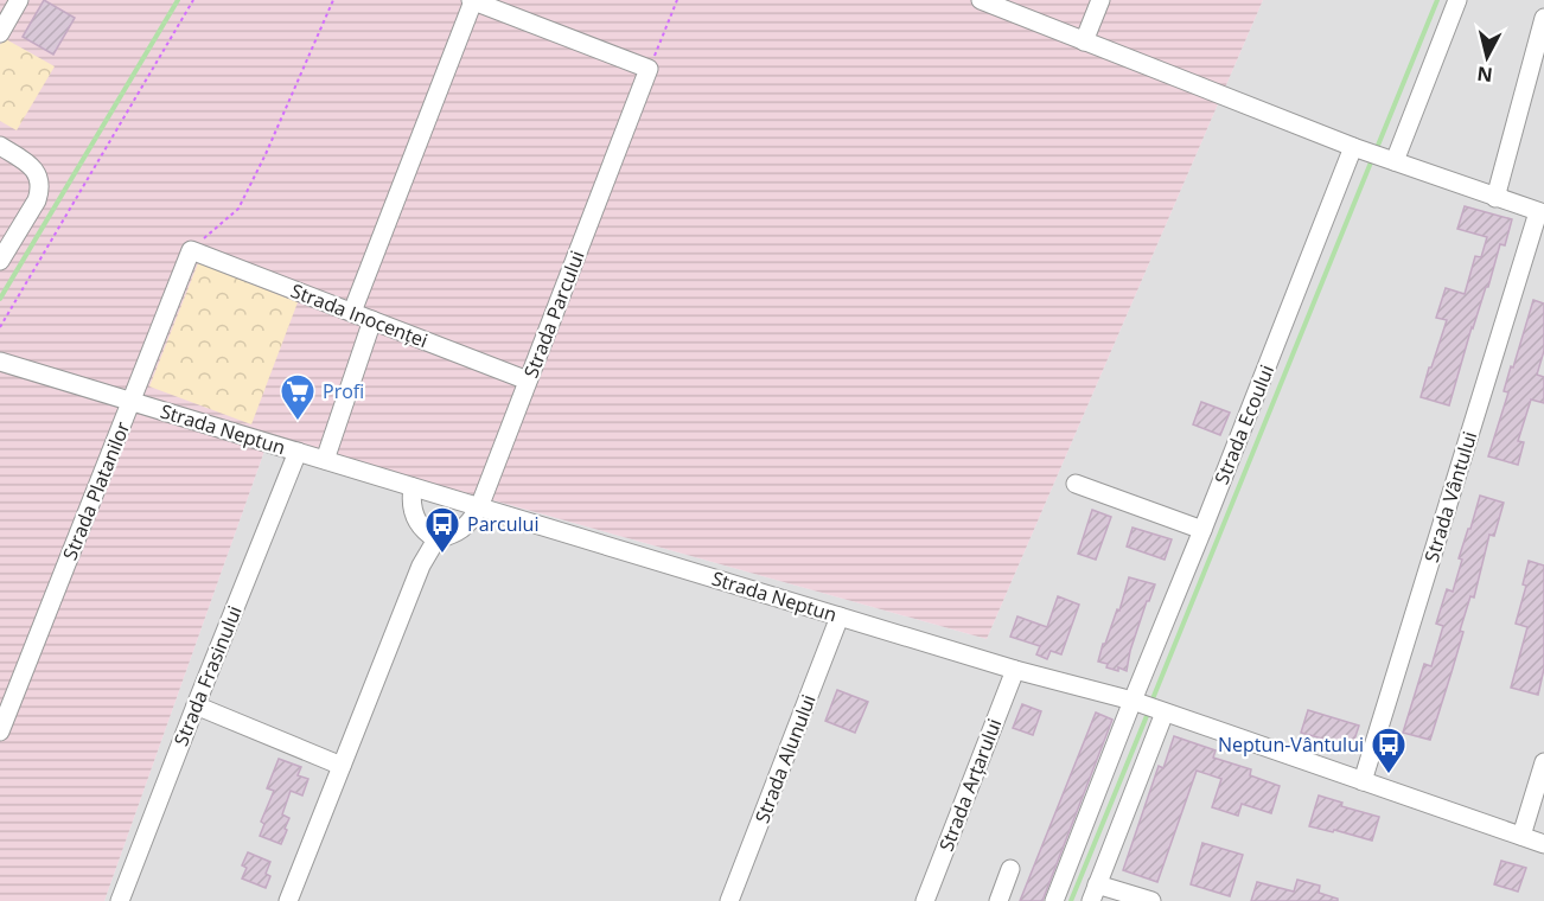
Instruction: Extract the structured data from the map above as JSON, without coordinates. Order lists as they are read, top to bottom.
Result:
{
  "streets": {
    "street": [
      "Strada Parcului",
      "Strada Inocenței",
      "Strada Ecoului",
      "Strada Neptun",
      "Strada Platanilor",
      "Strada Vântului",
      "Strada Frasinului",
      "Strada Alunului",
      "Strada Arțarului"
    ]
  },
  "crossings": [
    ["Strada Parcului", "Strada Inocenței"],
    ["Strada Parcului", "Strada Neptun"],
    ["Strada Inocenței", "Strada Platanilor"],
    ["Strada Ecoului", "Strada Neptun"],
    ["Strada Neptun", "Strada Platanilor"],
    ["Strada Neptun", "Strada Vântului"],
    ["Strada Neptun", "Strada Frasinului"],
    ["Strada Neptun", "Strada Alunului"],
    ["Strada Neptun", "Strada Arțarului"]
  ],
  "places": {
    "supermarket": ["Profi"],
    "bus stop": ["Parcului", "Neptun-Vântului"]
  },
  "north": "bottom"
}
